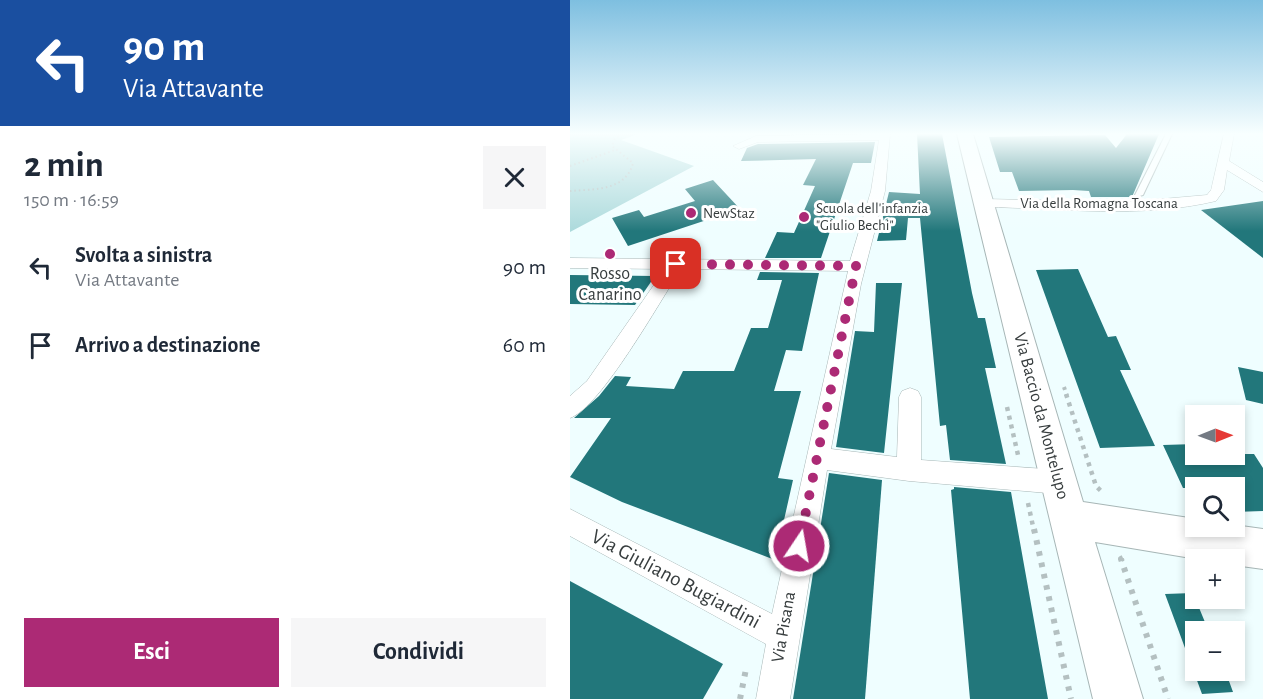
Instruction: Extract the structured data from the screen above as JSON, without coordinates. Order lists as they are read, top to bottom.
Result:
{
  "streets": {
    "street": [
      "Via della Romagna Toscana",
      "Via Baccio da Montelupo",
      "Via Giuliano Bugiardini",
      "Via Pisana"
    ]
  },
  "crossings": [
    ["Via della Romagna Toscana", "Via Baccio da Montelupo"],
    ["Via Giuliano Bugiardini", "Via Pisana"]
  ],
  "places": ["NewStaz", "Scuola dell'infanzia \"Giulio Bechi\"", "Rosso Canarino"],
  "north": "right",
  "page": {
    "turn": ["90 m", "Via Attavante"],
    "heading": ["2 min", "150 m · 16:59"],
    "list": [
      {
        "name": "Svolta a sinistra",
        "note": "Via Attavante",
        "value": "90 m"
      },
      {
        "name": "Arrivo a destinazione",
        "value": "60 m"
      }
    ],
    "map_buttons": ["+", "−"],
    "buttons": ["Esci", "Condividi"]
  }
}
